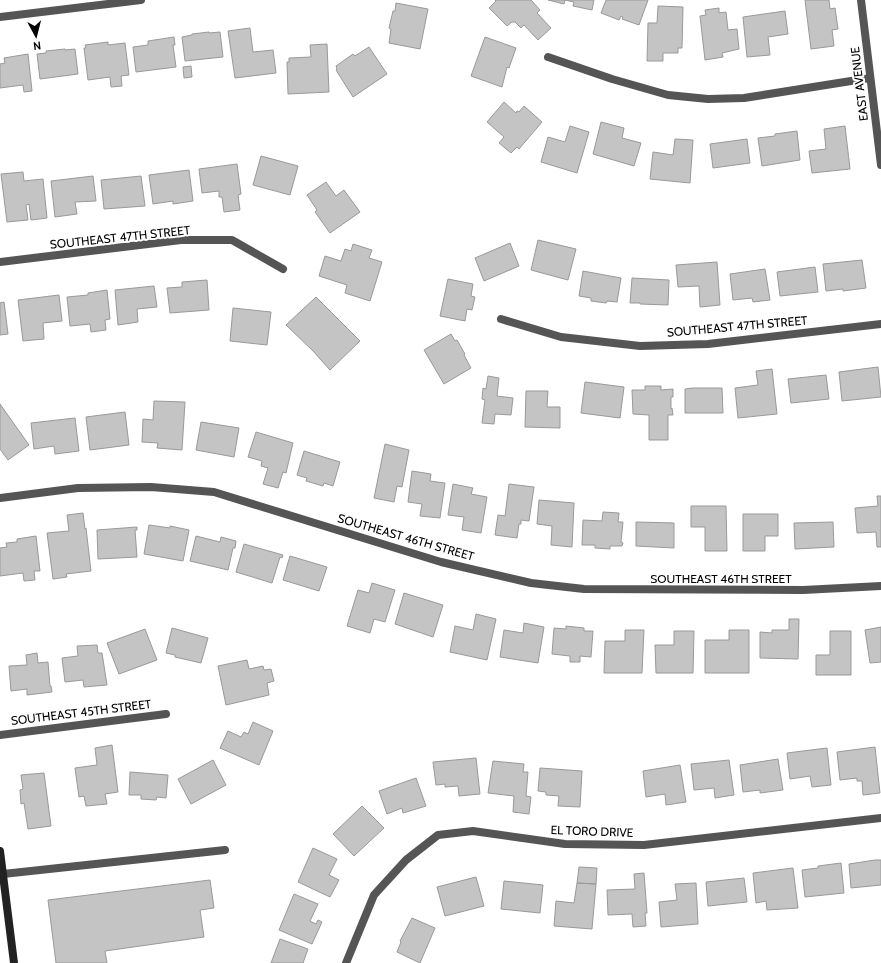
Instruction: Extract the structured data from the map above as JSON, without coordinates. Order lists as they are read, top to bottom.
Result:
{
  "streets": {
    "street": [
      "EAST AVENUE",
      "SOUTHEAST 47TH STREET",
      "SOUTHEAST 46TH STREET",
      "SOUTHEAST 45TH STREET",
      "EL TORO DRIVE"
    ]
  },
  "north": "bottom"
}
